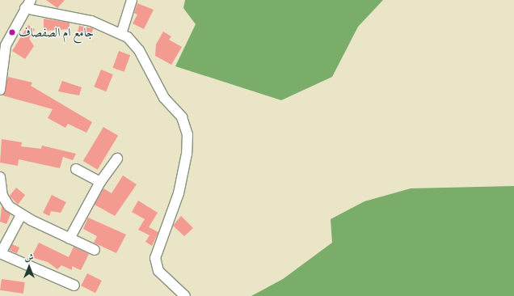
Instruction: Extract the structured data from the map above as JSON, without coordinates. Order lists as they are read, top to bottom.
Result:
{
  "places": ["جامع ام الصفصاف"],
  "north": "top"
}
